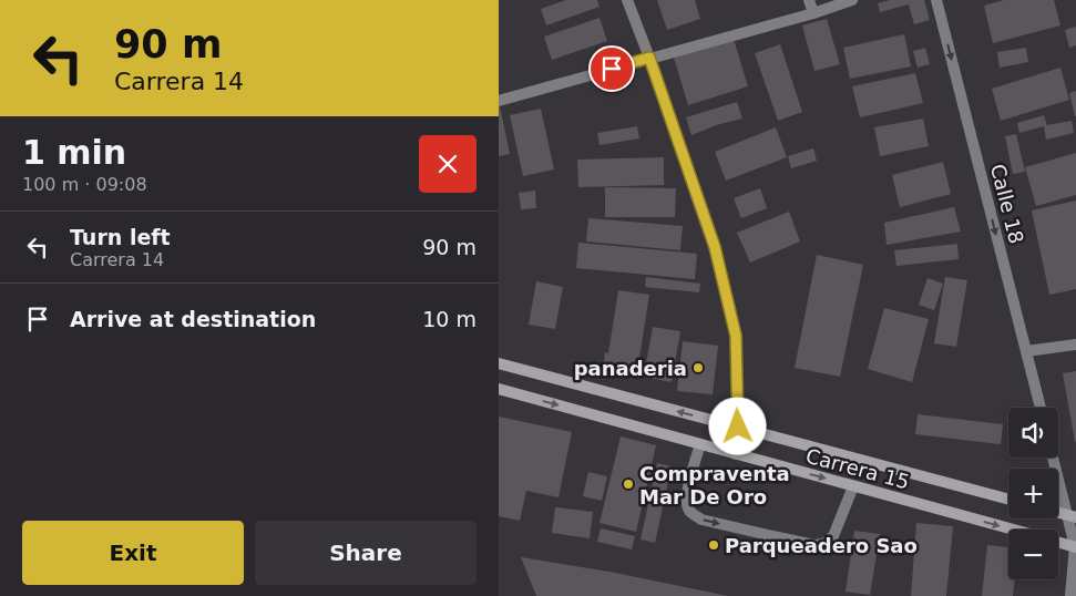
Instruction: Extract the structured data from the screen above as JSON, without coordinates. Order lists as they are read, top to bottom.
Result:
{
  "streets": {
    "main road": ["Carrera 15"],
    "street": ["Calle 18"]
  },
  "one_way": ["Calle 18"],
  "places": ["panaderia", "Compraventa Mar De Oro", "Parqueadero Sao"],
  "page": {
    "turn": ["90 m", "Carrera 14"],
    "heading": ["1 min", "100 m · 09:08"],
    "list": [
      {
        "name": "Turn left",
        "note": "Carrera 14",
        "value": "90 m"
      },
      {
        "name": "Arrive at destination",
        "value": "10 m"
      }
    ],
    "map_buttons": ["+", "−"],
    "buttons": ["Exit", "Share"]
  }
}
